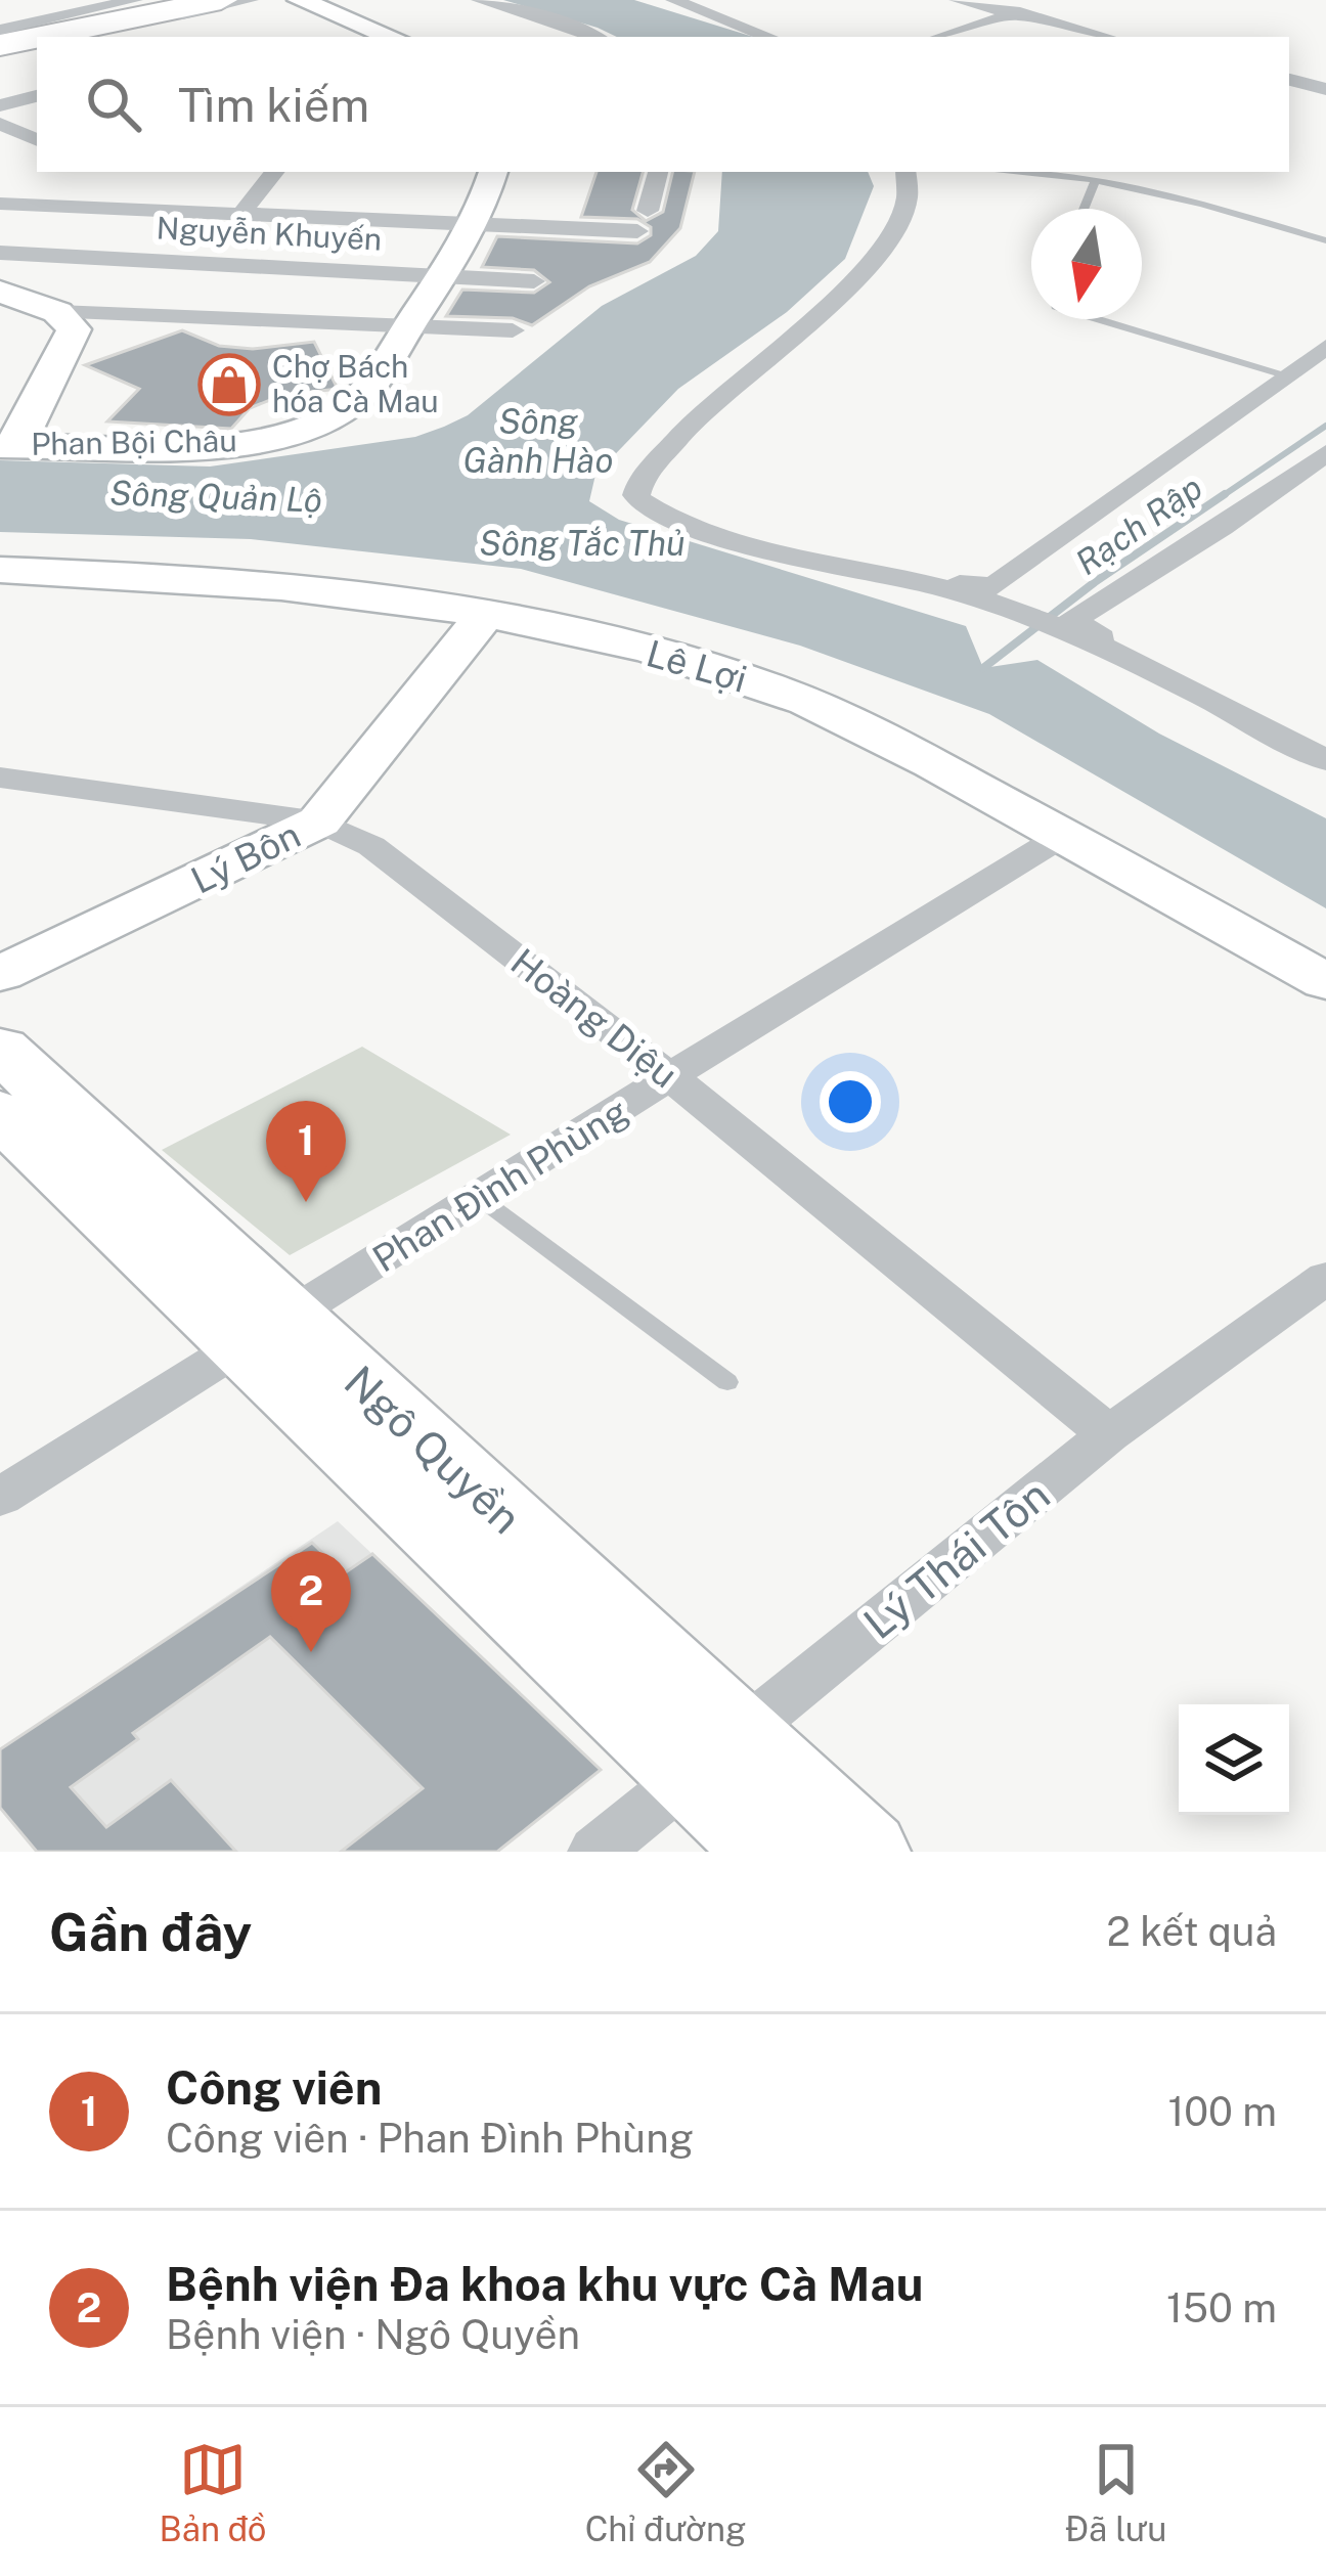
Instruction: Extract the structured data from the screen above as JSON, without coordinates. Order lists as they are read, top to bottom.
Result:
{
  "streets": {
    "main road": ["Ngô Quyền"],
    "street": [
      "Nguyễn Khuyến",
      "Phan Bội Châu",
      "Lê Lợi",
      "Lý Bôn",
      "Hoàng Diệu",
      "Phan Đình Phùng",
      "Lý Thái Tôn"
    ]
  },
  "crossings": [
    ["Nguyễn Khuyến", "Phan Bội Châu"],
    ["Lê Lợi", "Lý Bôn"],
    ["Lê Lợi", "Phan Đình Phùng"],
    ["Lý Bôn", "Hoàng Diệu"],
    ["Hoàng Diệu", "Phan Đình Phùng"],
    ["Hoàng Diệu", "Lý Thái Tôn"],
    ["Phan Đình Phùng", "Ngô Quyền"],
    ["Ngô Quyền", "Lý Thái Tôn"]
  ],
  "water": [
    "Sông Gành Hào",
    "Sông Quản Lộ",
    "Rạch Rập",
    "Sông Tắc Thủ"
  ],
  "places": {
    "shop": ["Chợ Bách hóa Cà Mau"]
  },
  "north": "bottom",
  "page": {
    "search": "Tìm kiếm",
    "pins": ["1", "2"],
    "heading": ["Gần đây", "2 kết quả"],
    "list": [
      {
        "mark": "1",
        "name": "Công viên",
        "note": "Công viên · Phan Đình Phùng",
        "value": "100 m"
      },
      {
        "mark": "2",
        "name": "Bệnh viện Đa khoa khu vực Cà Mau",
        "note": "Bệnh viện · Ngô Quyền",
        "value": "150 m"
      }
    ],
    "nav": ["Bản đồ", "Chỉ đường", "Đã lưu"]
  }
}
